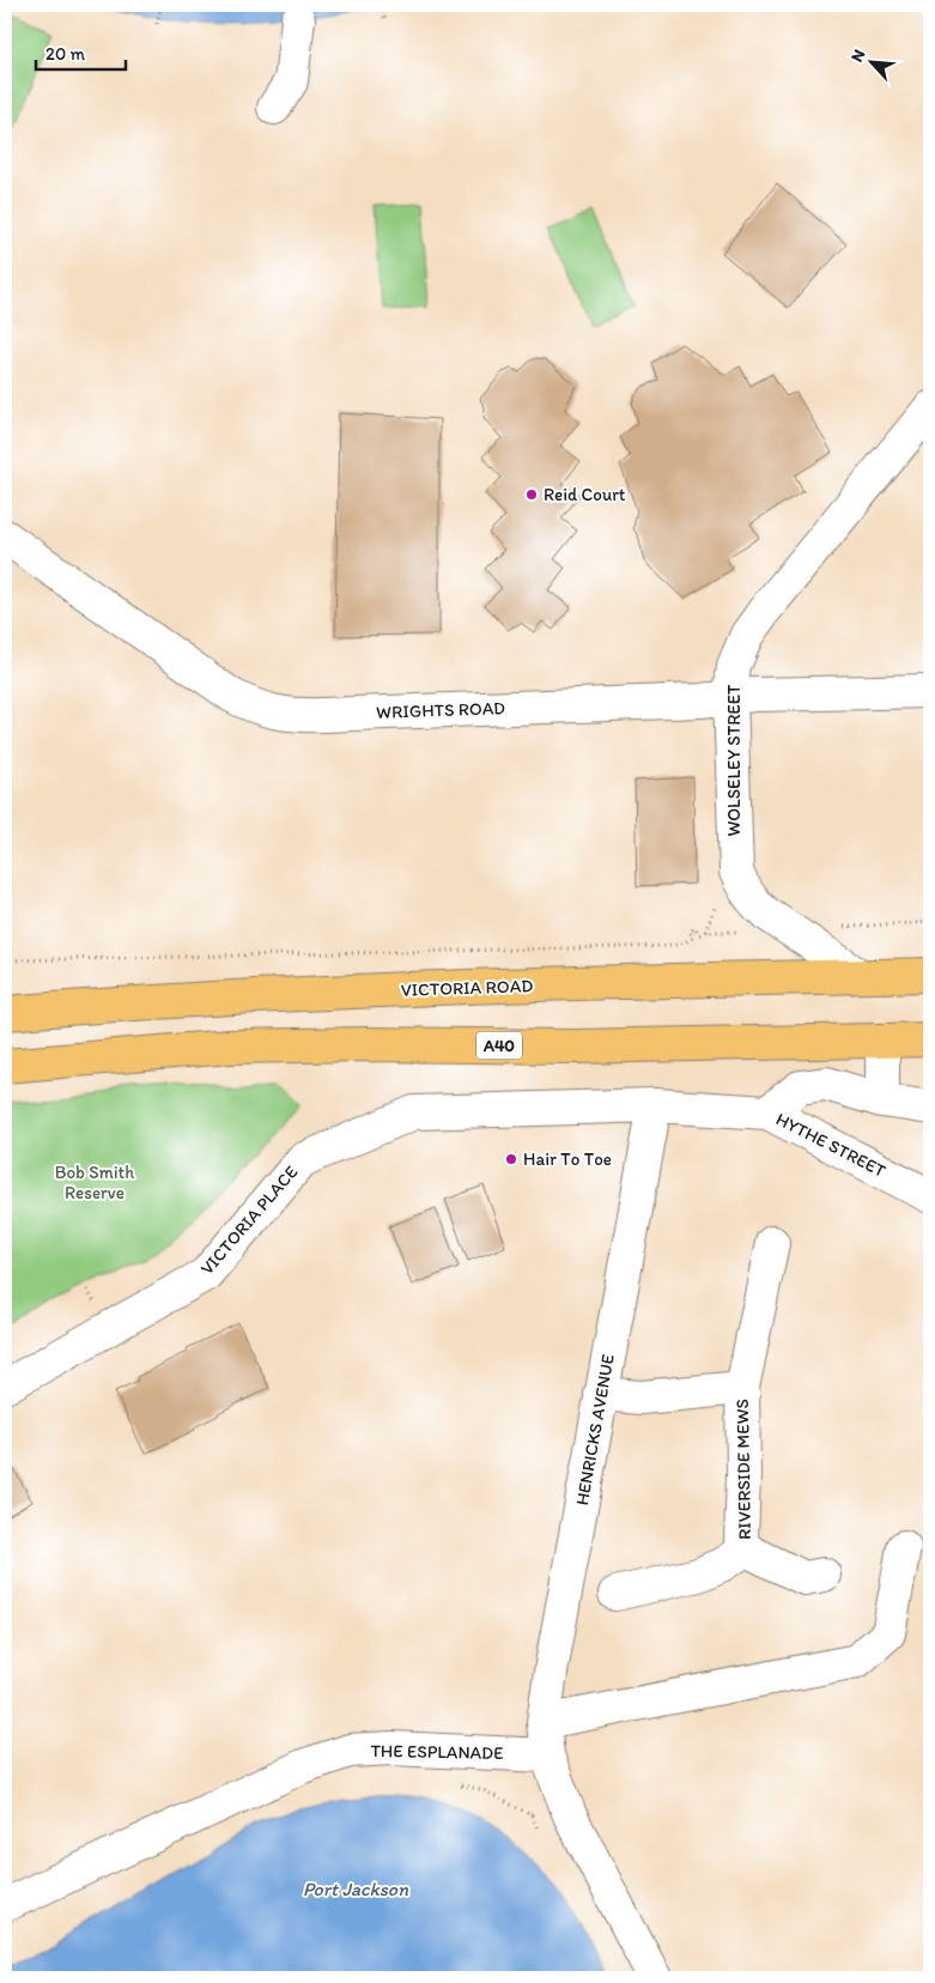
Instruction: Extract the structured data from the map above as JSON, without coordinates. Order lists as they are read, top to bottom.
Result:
{
  "streets": {
    "highway": ["VICTORIA ROAD", "A40"],
    "street": [
      "WRIGHTS ROAD",
      "WOLSELEY STREET",
      "HYTHE STREET",
      "VICTORIA PLACE",
      "HENRICKS AVENUE",
      "RIVERSIDE MEWS",
      "THE ESPLANADE"
    ]
  },
  "crossings": [
    ["WRIGHTS ROAD", "WOLSELEY STREET"],
    ["WOLSELEY STREET", "VICTORIA ROAD"],
    ["HYTHE STREET", "VICTORIA PLACE"],
    ["HYTHE STREET", "HENRICKS AVENUE"],
    ["VICTORIA PLACE", "HENRICKS AVENUE"],
    ["HENRICKS AVENUE", "RIVERSIDE MEWS"],
    ["HENRICKS AVENUE", "THE ESPLANADE"]
  ],
  "water": ["Port Jackson"],
  "parks": ["Bob Smith Reserve"],
  "places": ["Reid Court", "Hair To Toe"],
  "scale_bar": "20 m",
  "north": "top left"
}
